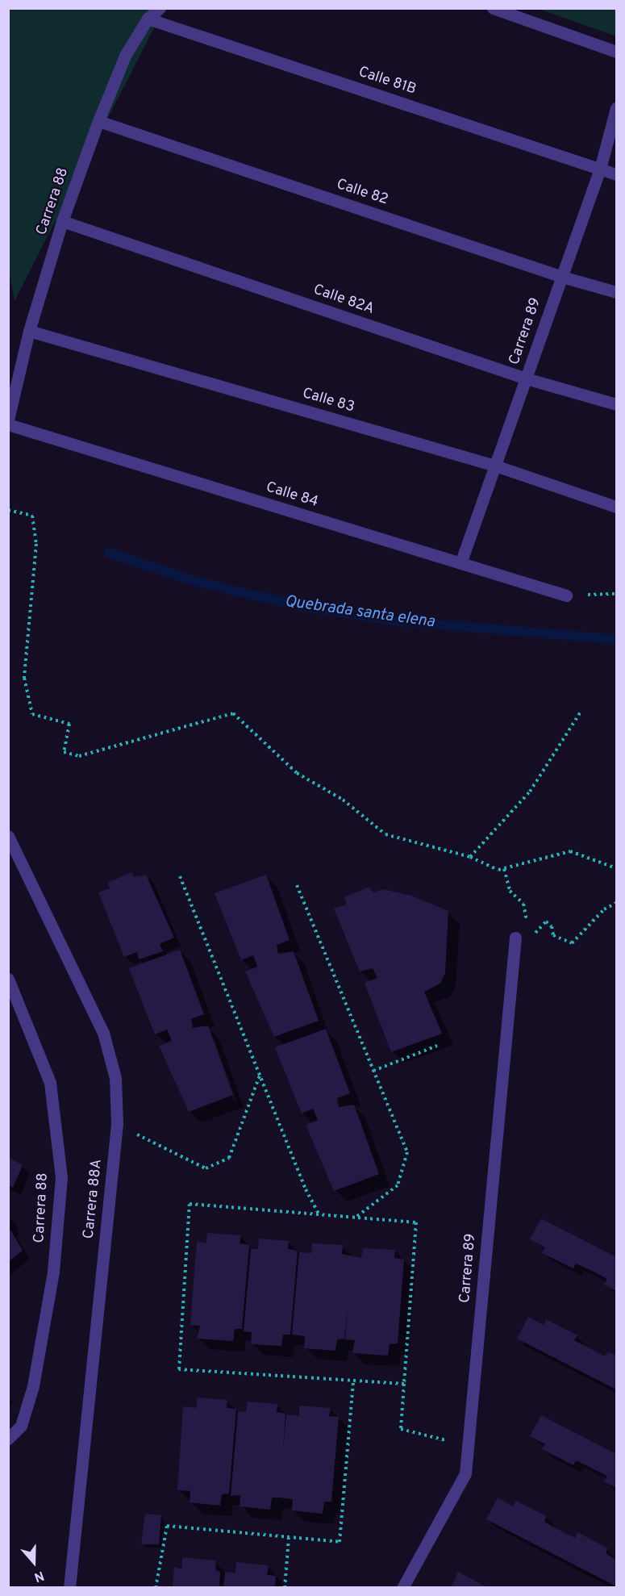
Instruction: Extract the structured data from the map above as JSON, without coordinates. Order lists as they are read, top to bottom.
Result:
{
  "streets": {
    "street": [
      "Calle 81B",
      "Calle 82",
      "Carrera 88",
      "Calle 82A",
      "Carrera 89",
      "Calle 83",
      "Calle 84",
      "Carrera 88A"
    ]
  },
  "crossings": [
    ["Calle 81B", "Carrera 88"],
    ["Calle 81B", "Carrera 89"],
    ["Calle 82", "Carrera 88"],
    ["Calle 82", "Carrera 89"],
    ["Carrera 88", "Calle 82A"],
    ["Carrera 88", "Calle 83"],
    ["Calle 82A", "Carrera 89"],
    ["Carrera 89", "Calle 83"],
    ["Carrera 89", "Calle 84"]
  ],
  "water": ["Quebrada santa elena"],
  "north": "bottom"
}
